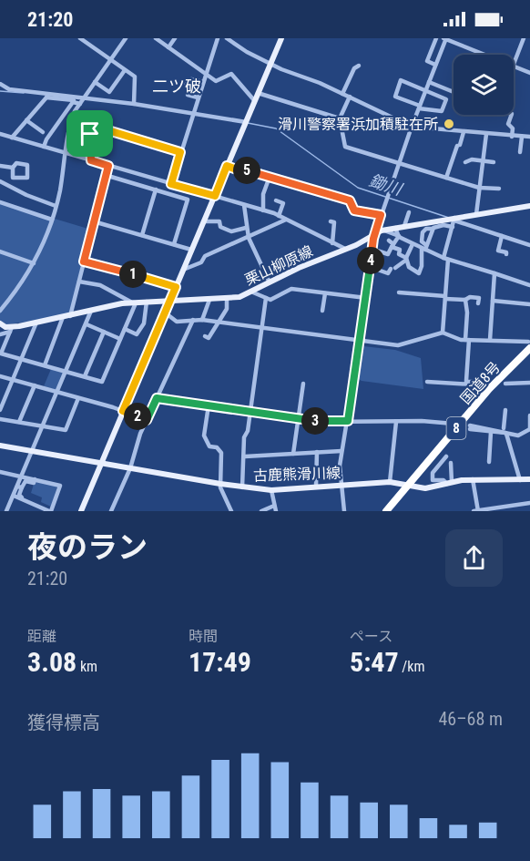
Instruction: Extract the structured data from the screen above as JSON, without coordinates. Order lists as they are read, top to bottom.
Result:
{
  "streets": {
    "highway": ["国道8号", "8"],
    "main road": ["栗山柳原線", "古鹿熊滑川線"]
  },
  "crossings": [
    ["国道8号", "古鹿熊滑川線"]
  ],
  "districts": ["二ツ破"],
  "water": ["鋤川"],
  "places": ["滑川警察署浜加積駐在所"],
  "page": {
    "status": "21:20",
    "pins": [
      "5",
      "4",
      "1",
      "2",
      "3"
    ],
    "heading": ["夜のラン", "21:20"],
    "stats": [
      ["距離", "3.08 km"],
      ["時間", "17:49"],
      ["ペース", "5:47 /km"]
    ],
    "chart": ["獲得標高", "46–68 m"]
  }
}
